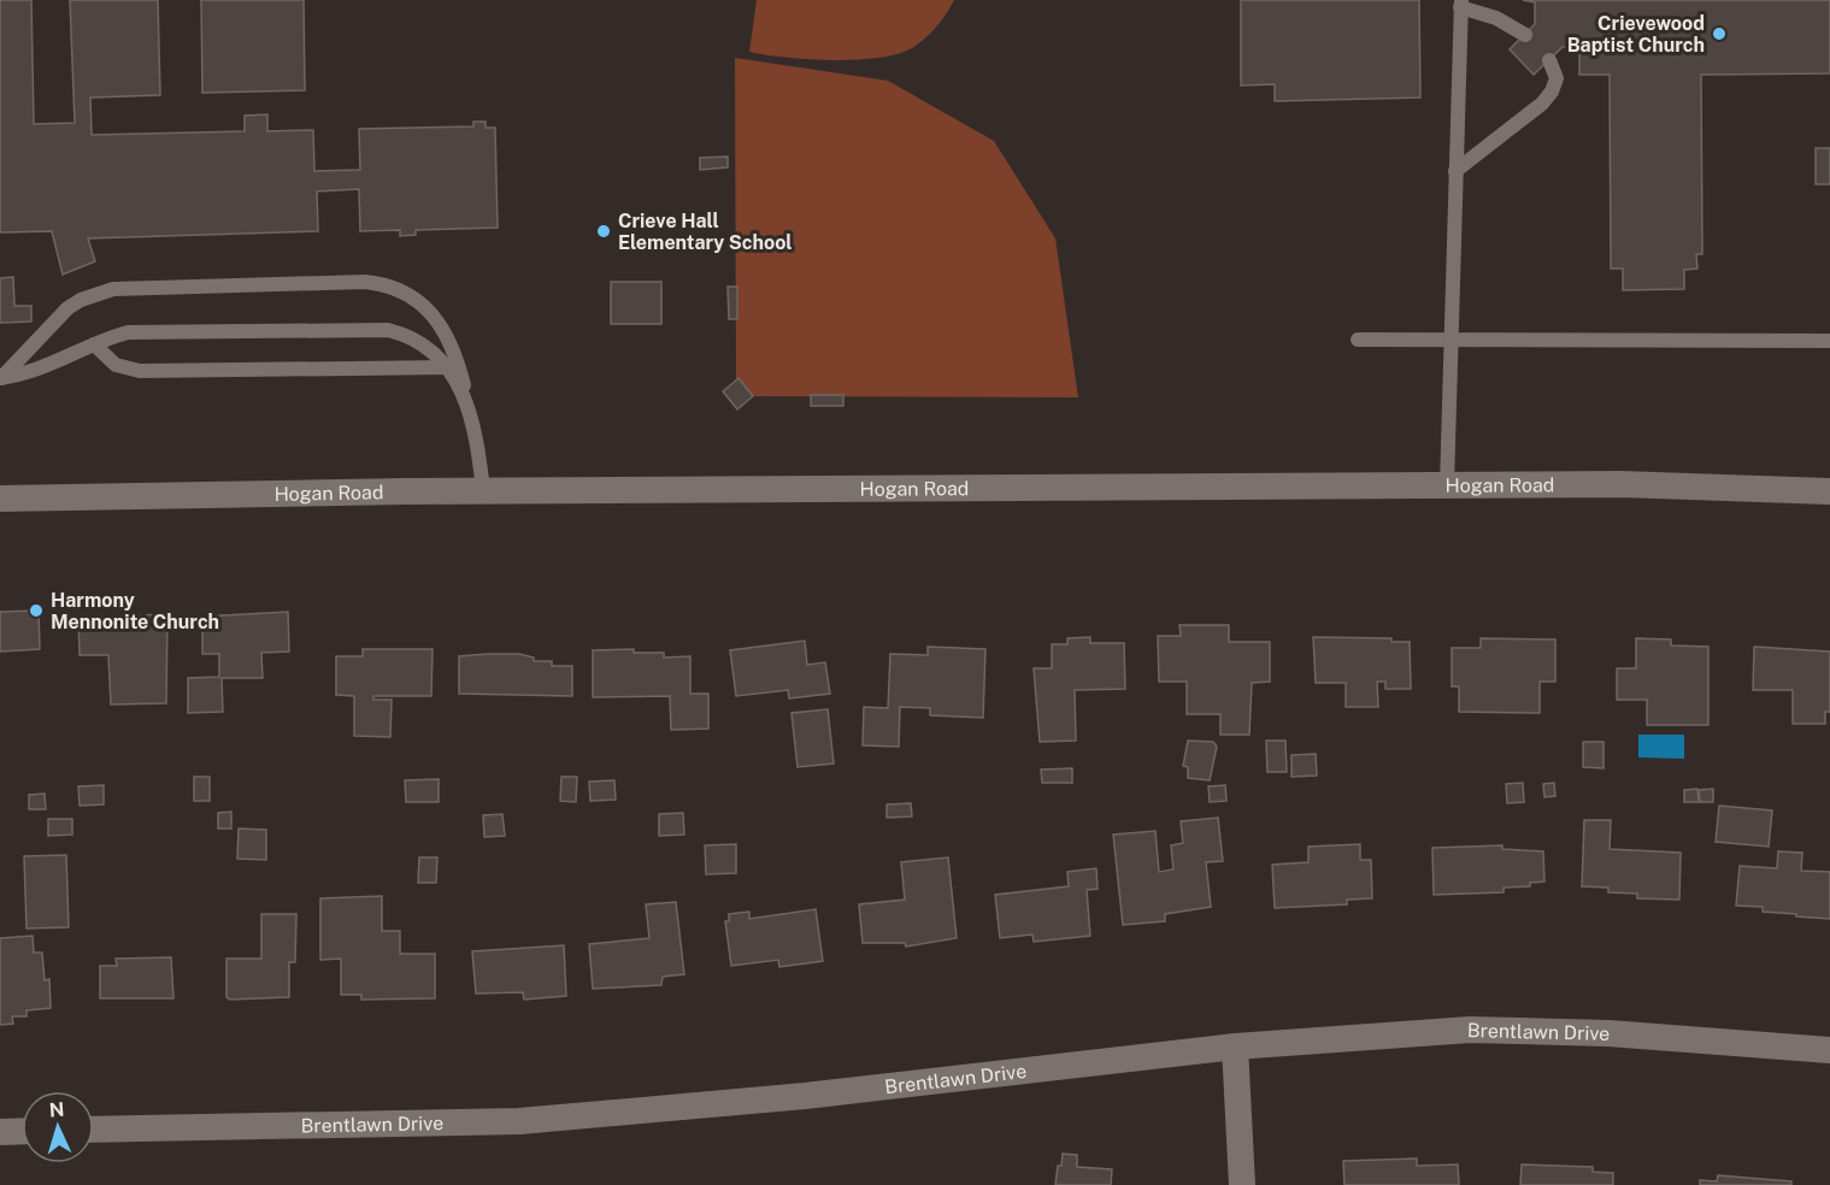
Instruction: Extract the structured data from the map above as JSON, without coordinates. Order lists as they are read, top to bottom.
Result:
{
  "streets": {
    "street": ["Hogan Road", "Brentlawn Drive"]
  },
  "places": ["Crievewood Baptist Church", "Crieve Hall Elementary School", "Harmony Mennonite Church"],
  "north": "top"
}
